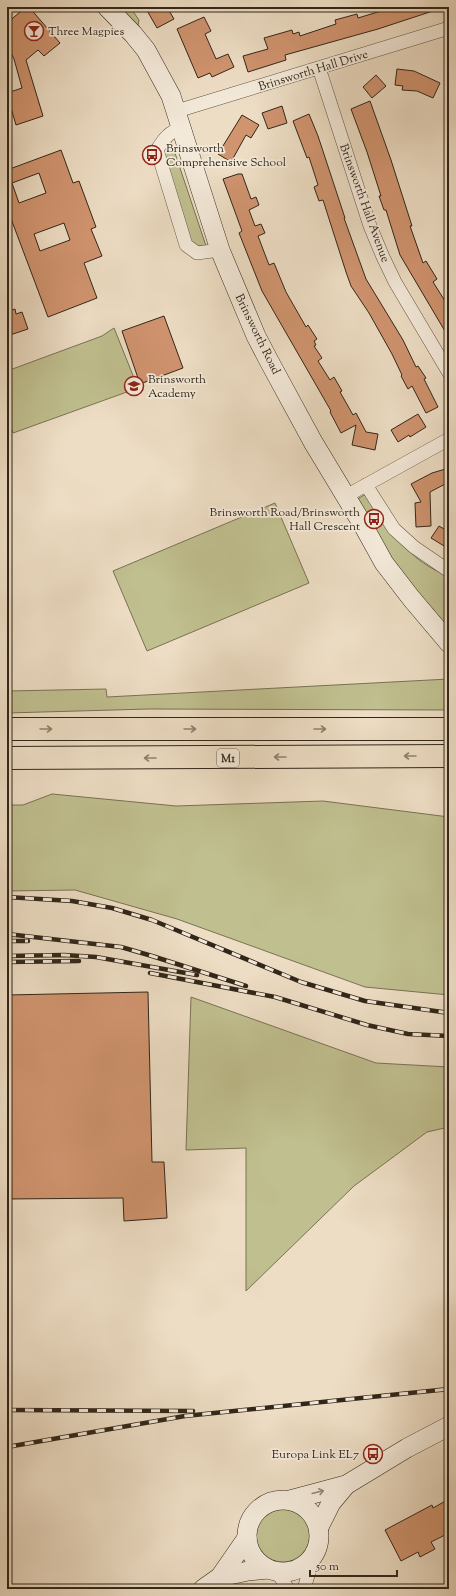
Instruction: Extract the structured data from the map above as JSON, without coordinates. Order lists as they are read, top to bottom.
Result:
{
  "streets": {
    "highway": ["M1"],
    "main road": ["Brinsworth Road"],
    "street": ["Brinsworth Hall Drive", "Brinsworth Hall Avenue"]
  },
  "crossings": [
    ["Brinsworth Hall Drive", "Brinsworth Hall Avenue"],
    ["Brinsworth Hall Drive", "Brinsworth Road"]
  ],
  "places": {
    "bar": ["Three Magpies"],
    "bus stop": ["Brinsworth Comprehensive School", "Brinsworth Road/Brinsworth Hall Crescent", "Europa Link EL7"],
    "school or university": ["Brinsworth Academy"]
  },
  "scale_bar": "50 m"
}
